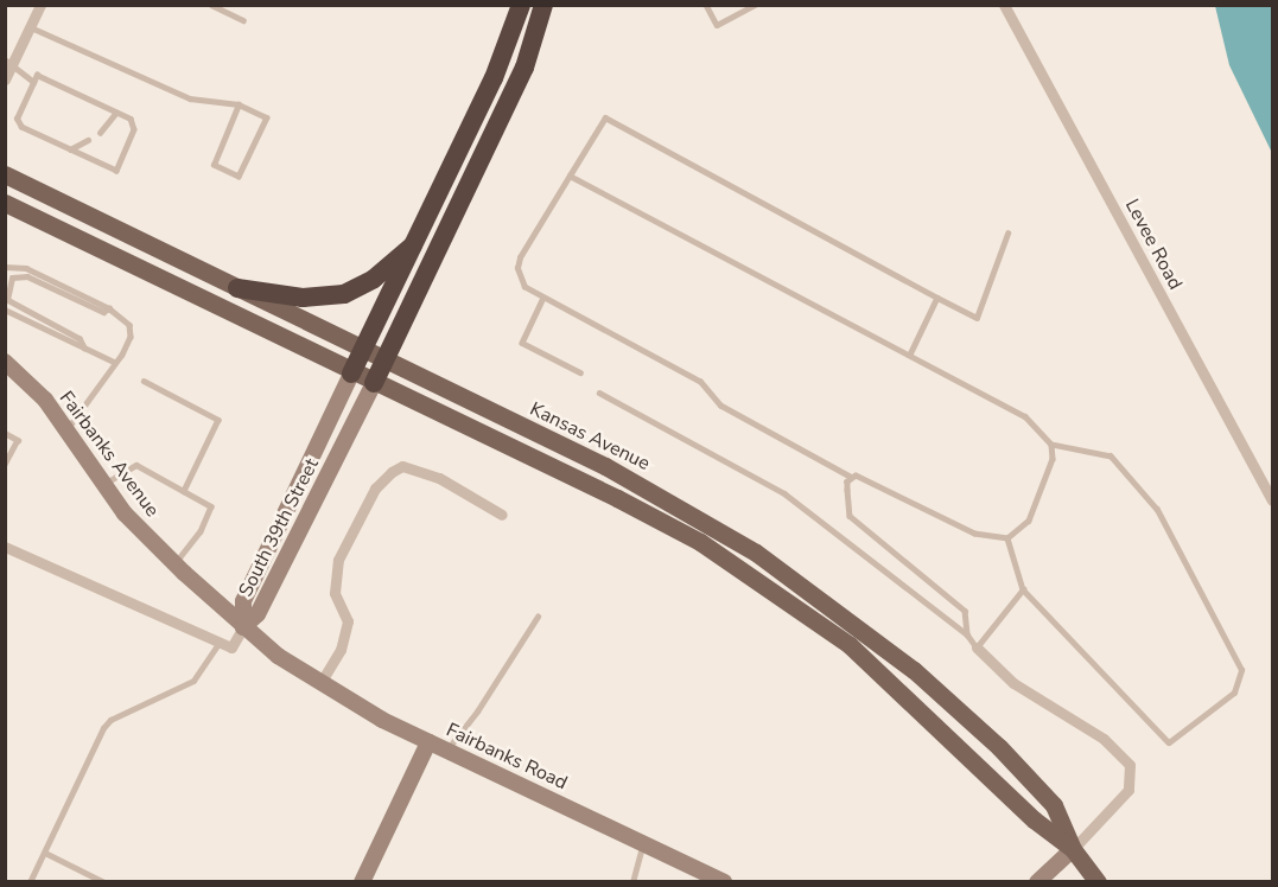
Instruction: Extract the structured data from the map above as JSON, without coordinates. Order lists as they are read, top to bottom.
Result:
{
  "streets": {
    "main road": ["Kansas Avenue"],
    "street": [
      "Levee Road",
      "Fairbanks Avenue",
      "South 39th Street",
      "Fairbanks Road"
    ]
  },
  "crossings": [
    ["Kansas Avenue", "South 39th Street"],
    ["Fairbanks Avenue", "South 39th Street"],
    ["Fairbanks Avenue", "Fairbanks Road"]
  ]
}
